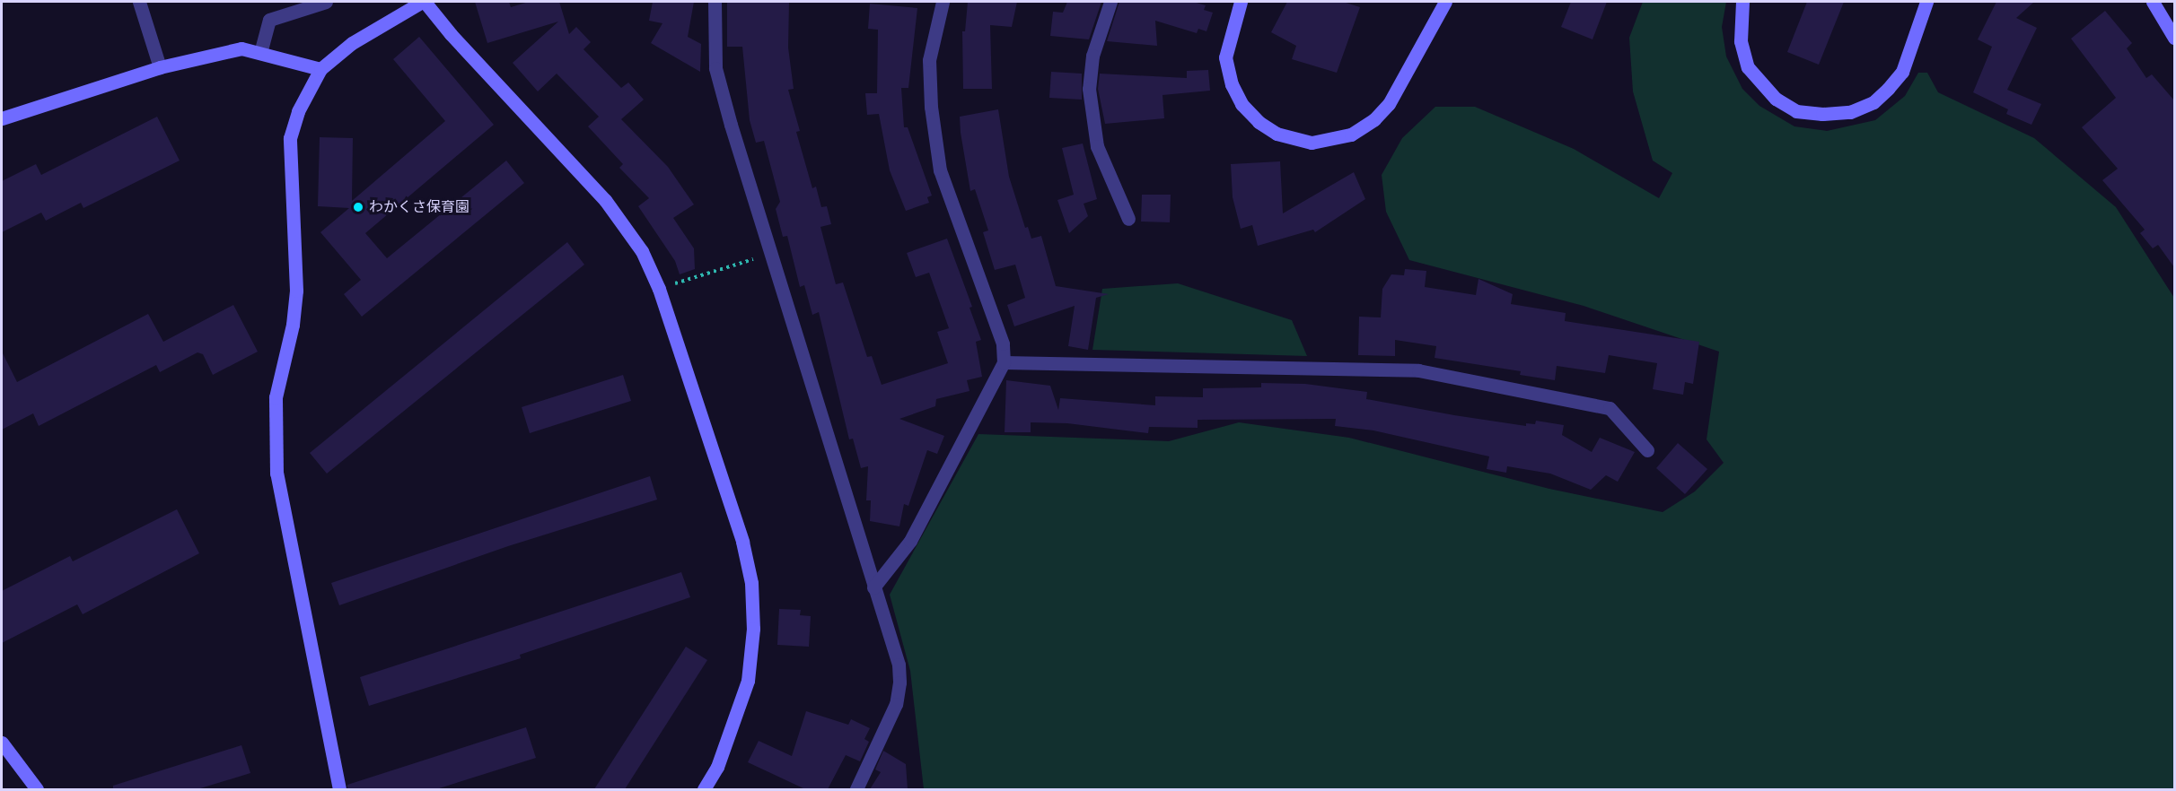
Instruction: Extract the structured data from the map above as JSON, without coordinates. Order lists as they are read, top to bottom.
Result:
{
  "places": ["わかくさ保育園"]
}
